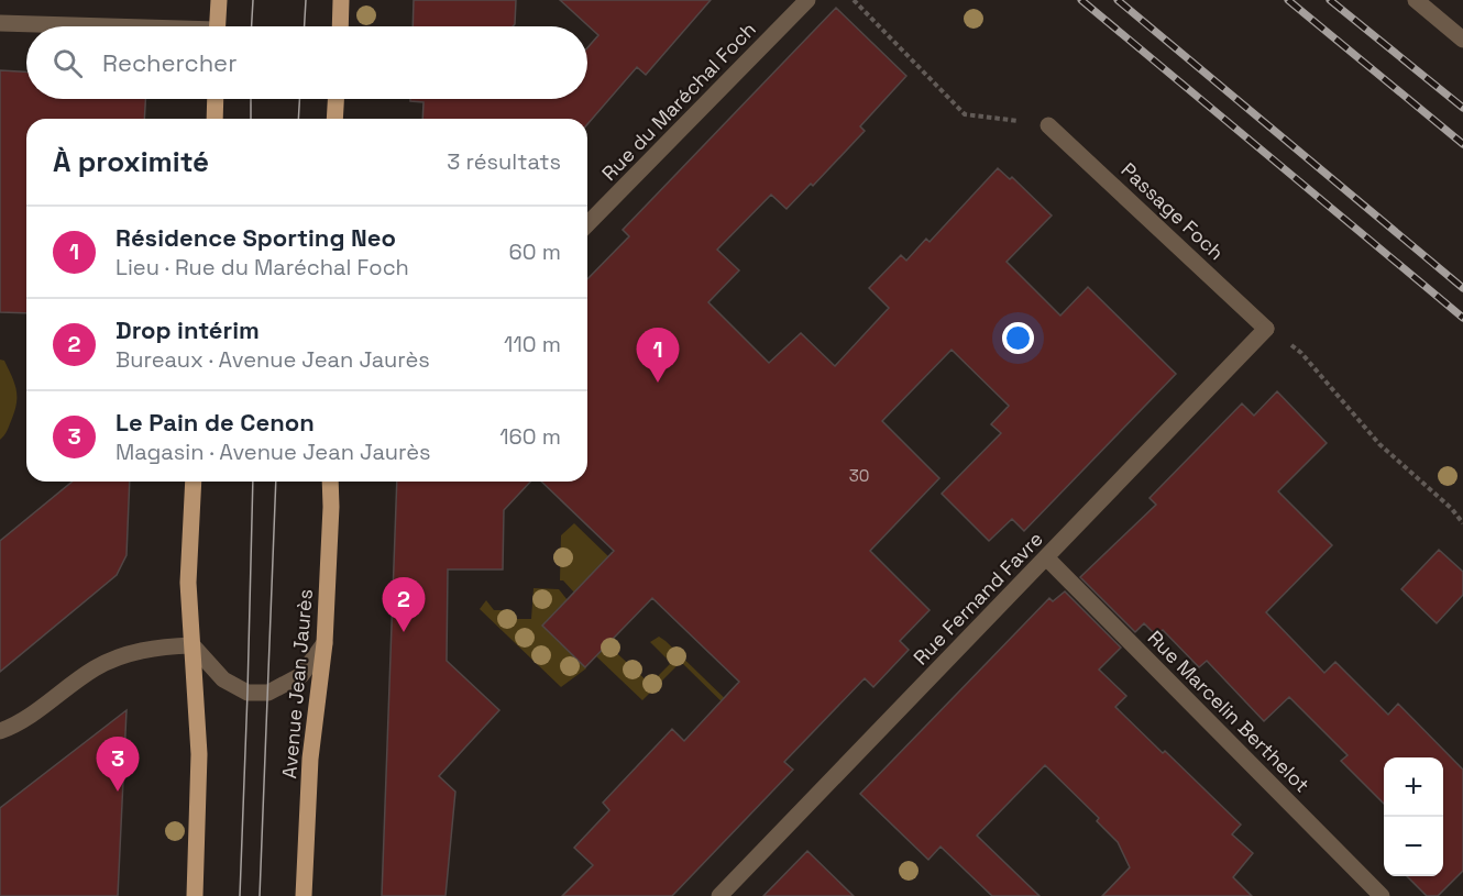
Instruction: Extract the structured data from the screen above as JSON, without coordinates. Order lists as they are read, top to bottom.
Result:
{
  "streets": {
    "main road": ["Avenue Jean Jaurès"],
    "street": [
      "Rue du Maréchal Foch",
      "Passage Foch",
      "Rue Fernand Favre",
      "Rue Marcelin Berthelot"
    ]
  },
  "crossings": [
    ["Passage Foch", "Rue Fernand Favre"],
    ["Rue Fernand Favre", "Rue Marcelin Berthelot"]
  ],
  "house_numbers": ["30"],
  "page": {
    "search": "Rechercher",
    "heading": ["À proximité", "3 résultats"],
    "list": [
      {
        "mark": "1",
        "name": "Résidence Sporting Neo",
        "note": "Lieu · Rue du Maréchal Foch",
        "value": "60 m"
      },
      {
        "mark": "2",
        "name": "Drop intérim",
        "note": "Bureaux · Avenue Jean Jaurès",
        "value": "110 m"
      },
      {
        "mark": "3",
        "name": "Le Pain de Cenon",
        "note": "Magasin · Avenue Jean Jaurès",
        "value": "160 m"
      }
    ],
    "pins": ["1", "2", "3"],
    "map_buttons": ["+", "−"]
  }
}
